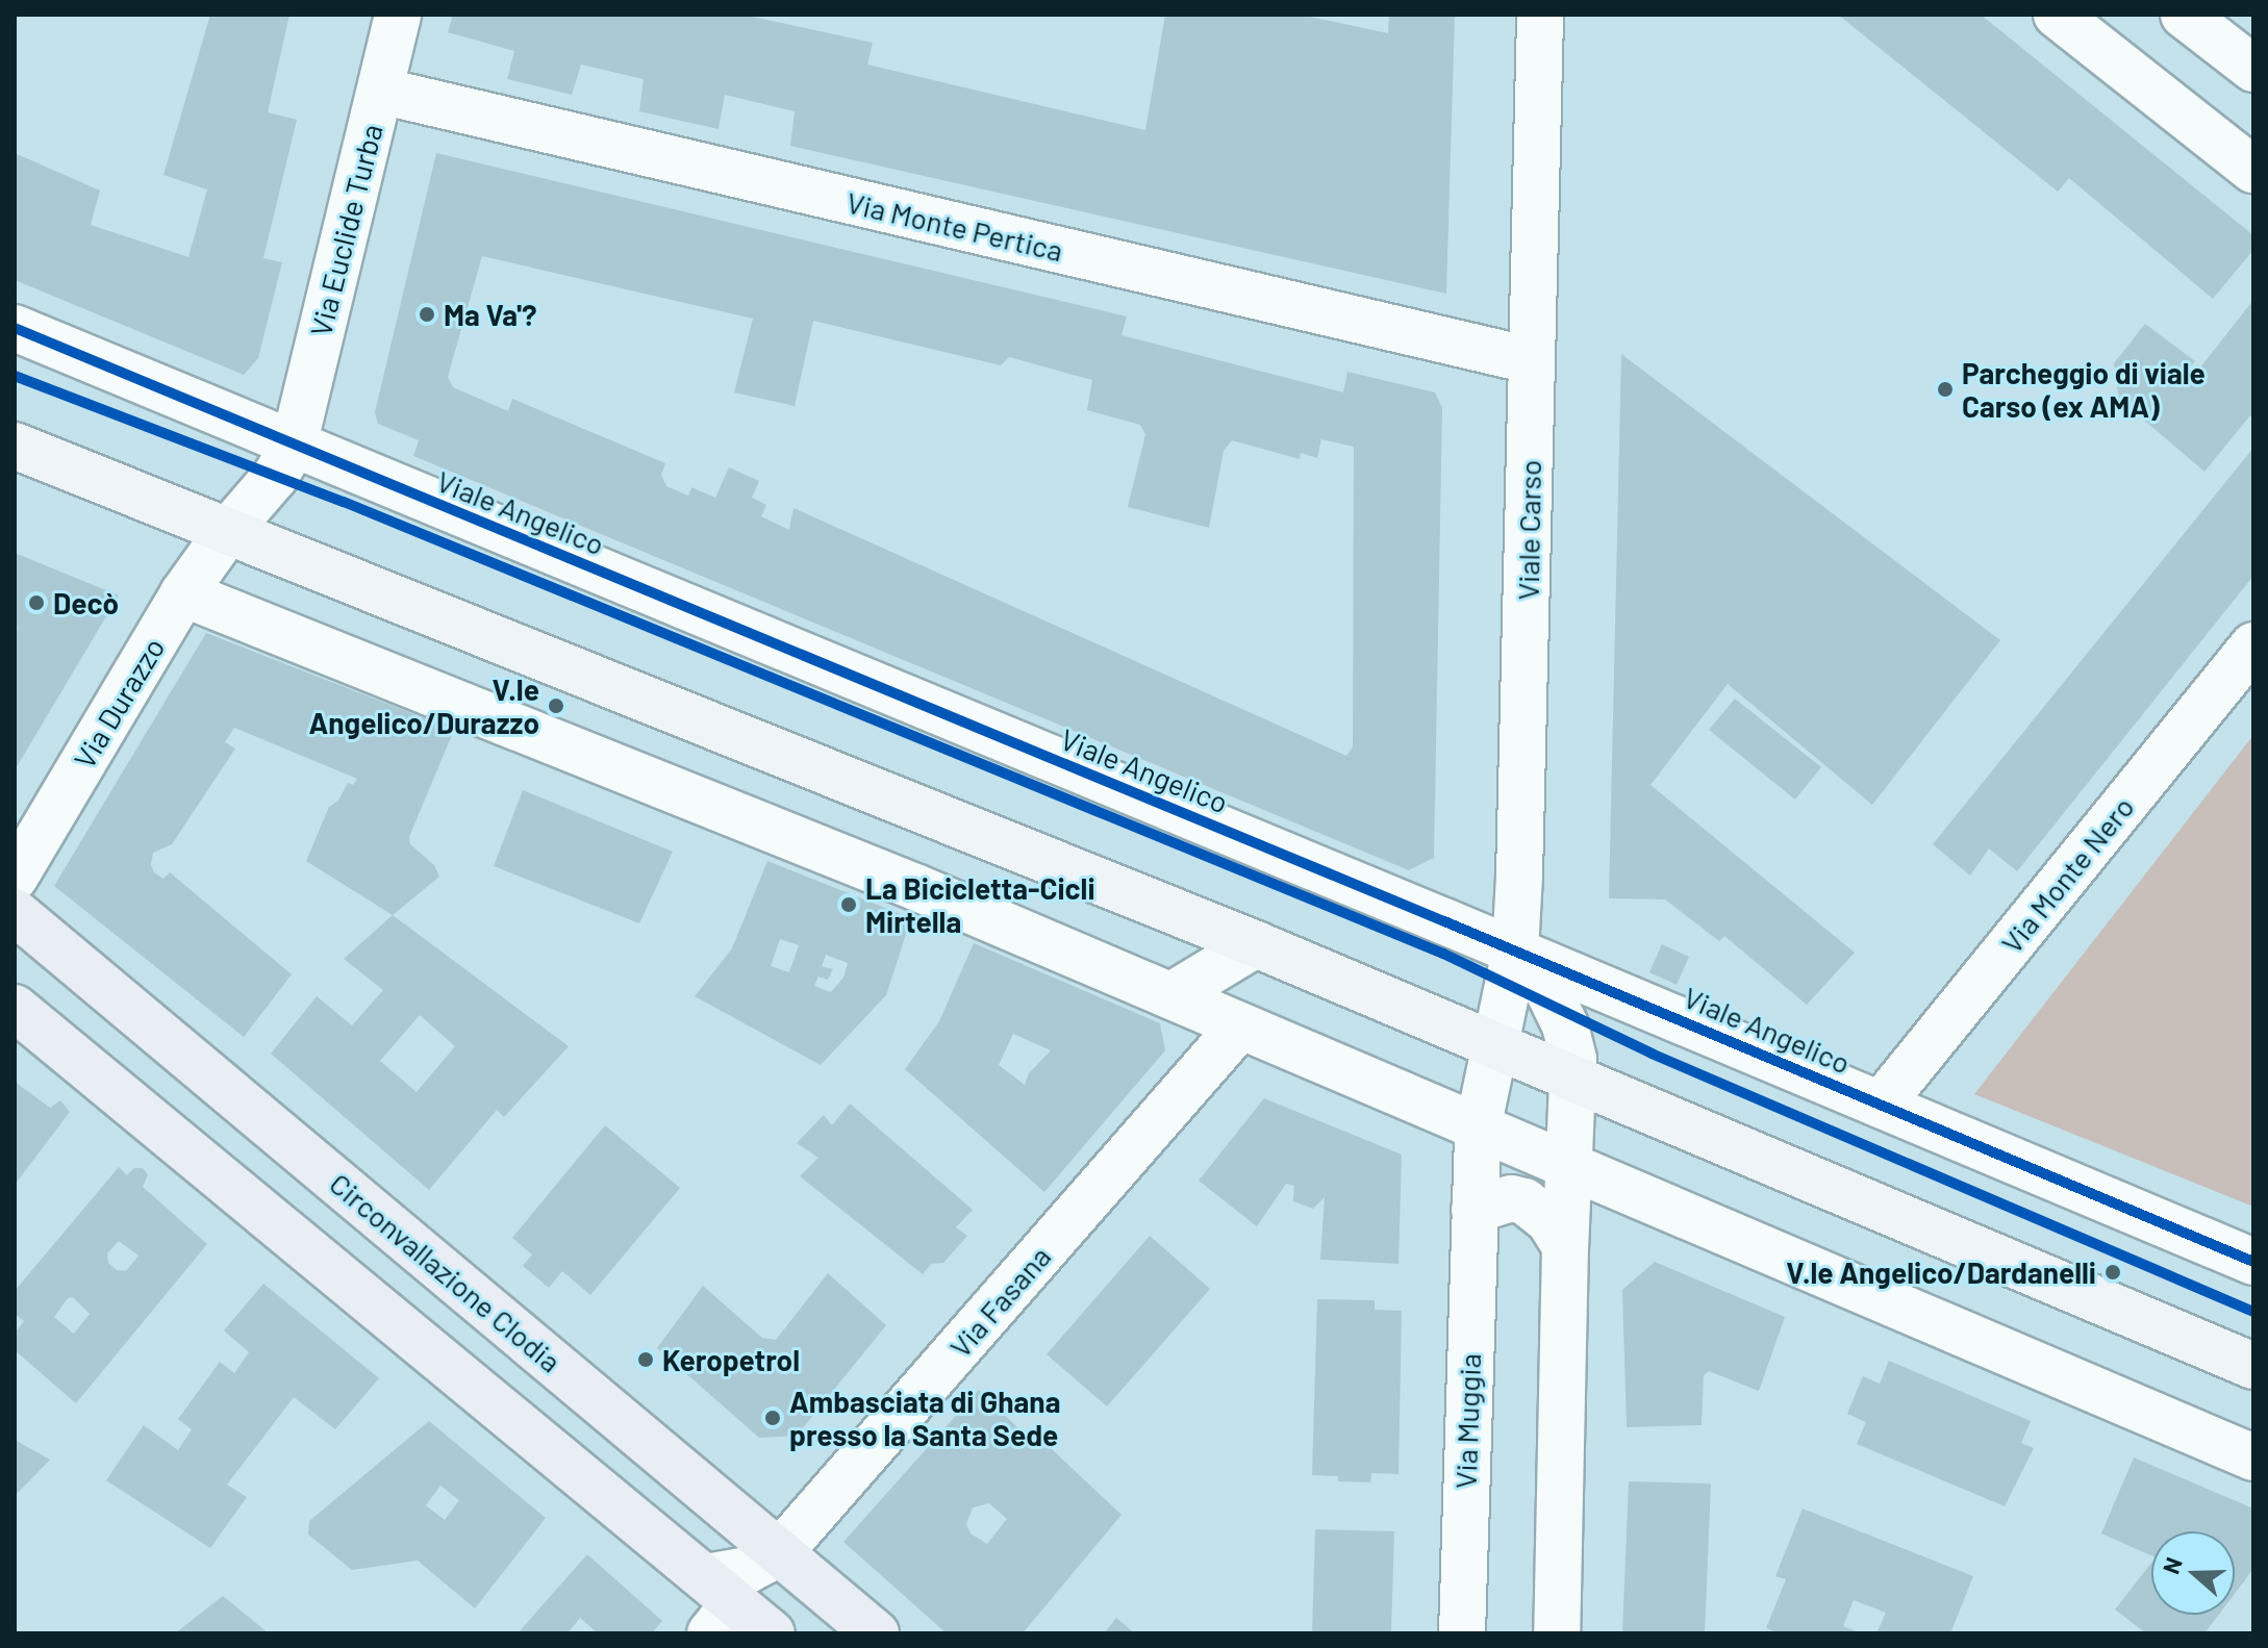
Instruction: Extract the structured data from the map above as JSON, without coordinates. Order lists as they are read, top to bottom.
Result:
{
  "streets": {
    "main road": ["Circonvallazione Clodia"],
    "street": [
      "Via Monte Pertica",
      "Via Euclide Turba",
      "Viale Angelico",
      "Viale Carso",
      "Via Durazzo",
      "Via Monte Nero",
      "Via Fasana",
      "Via Muggia"
    ]
  },
  "crossings": [
    ["Via Monte Pertica", "Via Euclide Turba"],
    ["Via Monte Pertica", "Viale Carso"],
    ["Via Euclide Turba", "Viale Angelico"],
    ["Viale Angelico", "Viale Carso"],
    ["Viale Angelico", "Via Monte Nero"],
    ["Viale Carso", "Via Muggia"],
    ["Circonvallazione Clodia", "Via Fasana"]
  ],
  "places": [
    "Ma Va'?",
    "Parcheggio di viale Carso (ex AMA)",
    "Decò",
    "V.le Angelico/Durazzo",
    "La Bicicletta-Cicli Mirtella",
    "V.le Angelico/Dardanelli",
    "Keropetrol",
    "Ambasciata di Ghana presso la Santa Sede"
  ],
  "north": "left"
}
